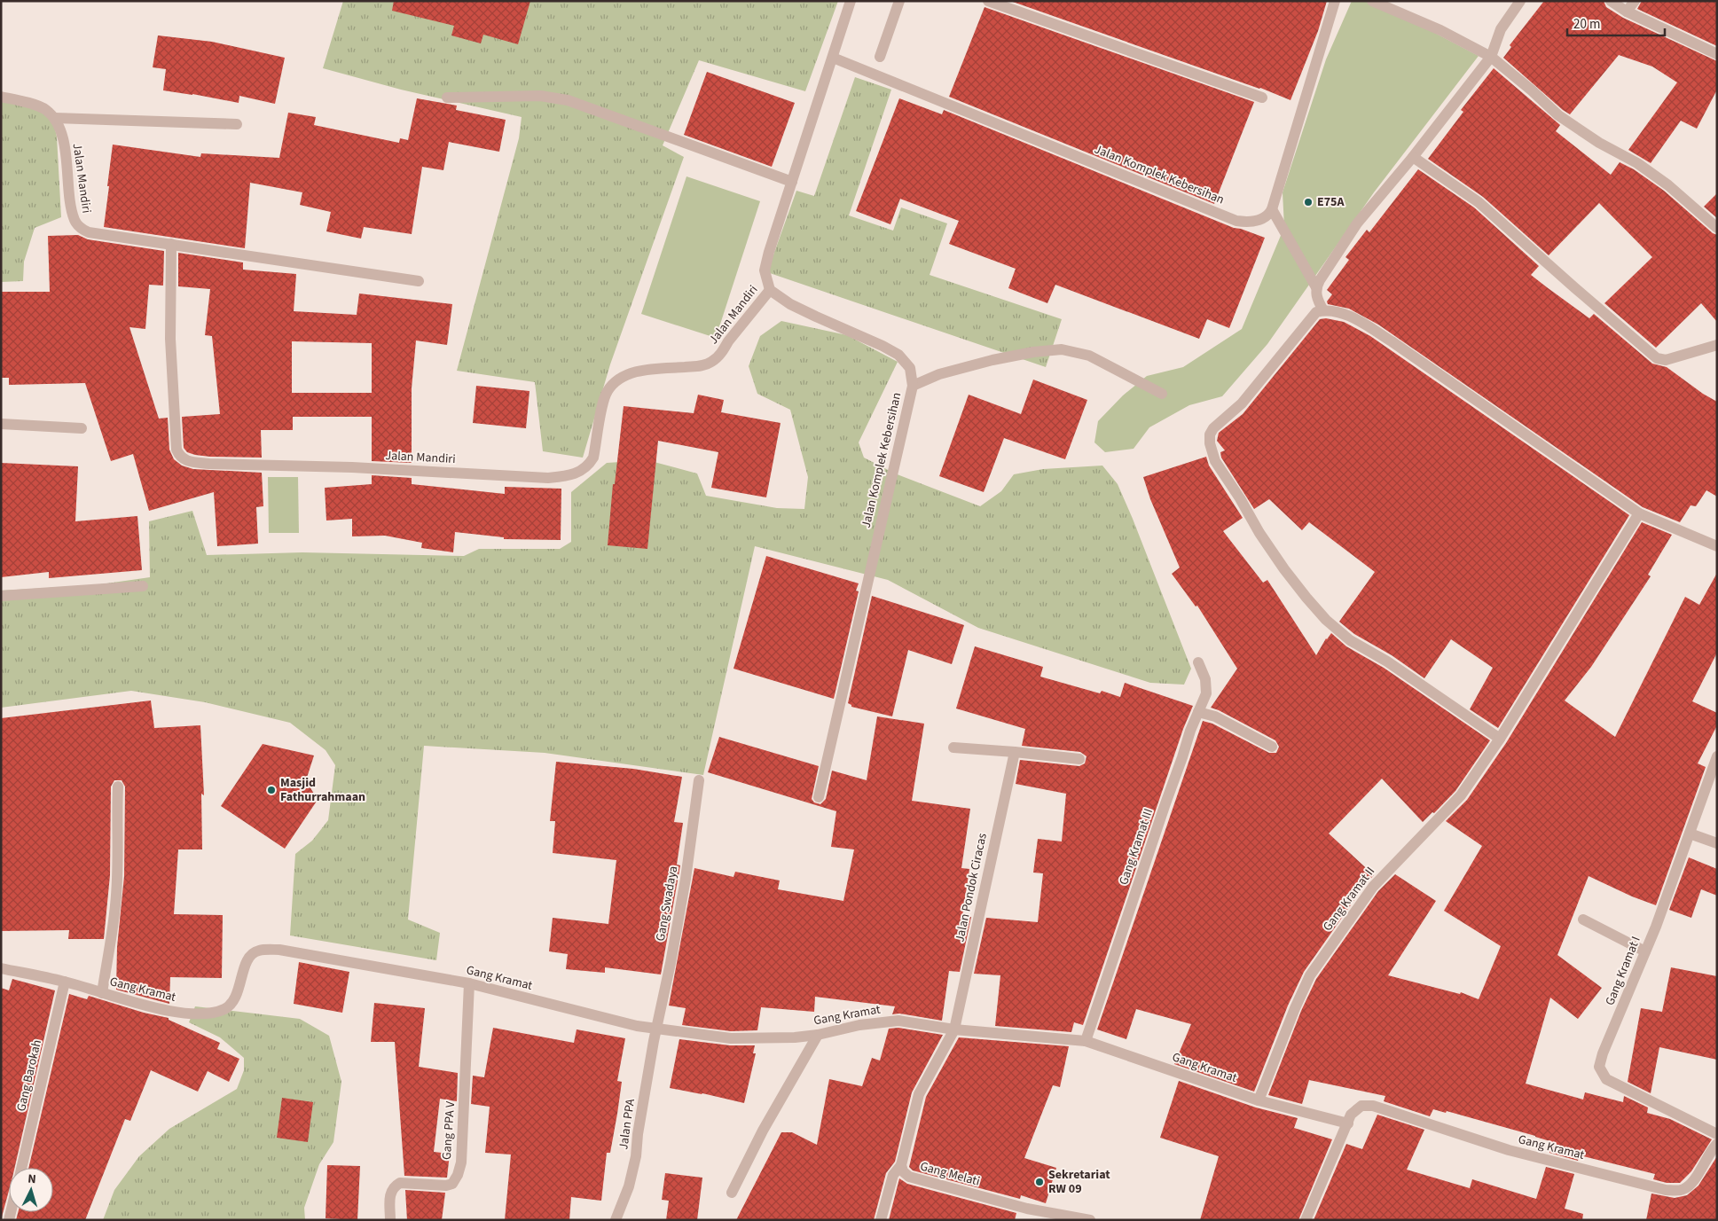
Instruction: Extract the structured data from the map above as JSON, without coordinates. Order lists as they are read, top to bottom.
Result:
{
  "streets": {
    "street": [
      "Jalan Komplek Kebersihan",
      "Jalan Mandiri",
      "Gang Kramat III",
      "Jalan Pondok Ciracas",
      "Gang Kramat II",
      "Gang Swadaya",
      "Gang Kramat I",
      "Gang Kramat",
      "Gang Barokah",
      "Jalan PPA",
      "Gang PPA V",
      "Gang Melati"
    ]
  },
  "crossings": [
    ["Jalan Komplek Kebersihan", "Jalan Mandiri"],
    ["Gang Kramat III", "Gang Kramat"],
    ["Jalan Pondok Ciracas", "Gang Kramat"],
    ["Gang Kramat II", "Gang Kramat"],
    ["Gang Swadaya", "Gang Kramat"],
    ["Gang Swadaya", "Jalan PPA"],
    ["Gang Kramat", "Gang Barokah"],
    ["Gang Kramat", "Jalan PPA"],
    ["Gang Kramat", "Gang PPA V"]
  ],
  "places": ["E75A", "Masjid Fathurrahmaan", "Sekretariat RW 09"],
  "scale_bar": "20 m",
  "north": "top"
}
